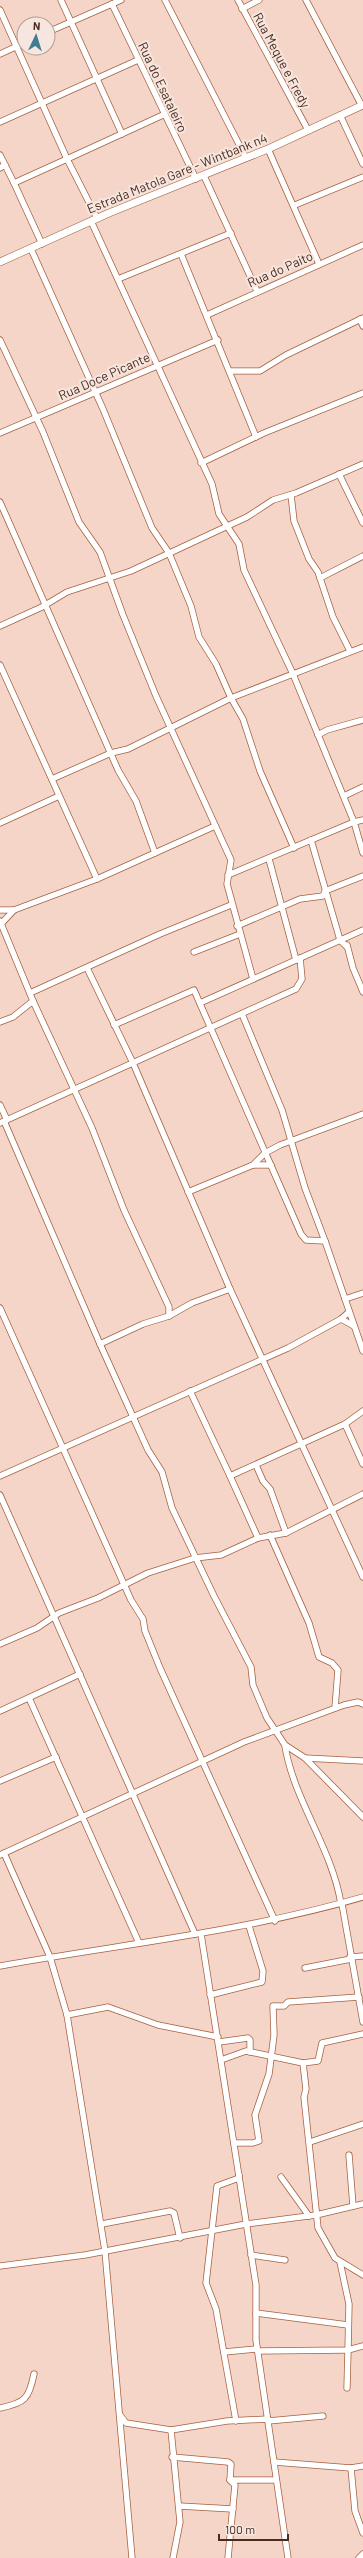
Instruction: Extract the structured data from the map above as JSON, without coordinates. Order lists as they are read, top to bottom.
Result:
{
  "streets": {
    "street": [
      "Rua Meque e Fredy",
      "Rua do Esataleiro",
      "Estrada Matola Gare - Wintbank n4",
      "Rua do Paito",
      "Rua Doce Picante"
    ]
  },
  "crossings": [
    ["Rua Meque e Fredy", "Estrada Matola Gare - Wintbank n4"],
    ["Rua do Esataleiro", "Estrada Matola Gare - Wintbank n4"]
  ],
  "scale_bar": "100 m",
  "north": "top"
}
